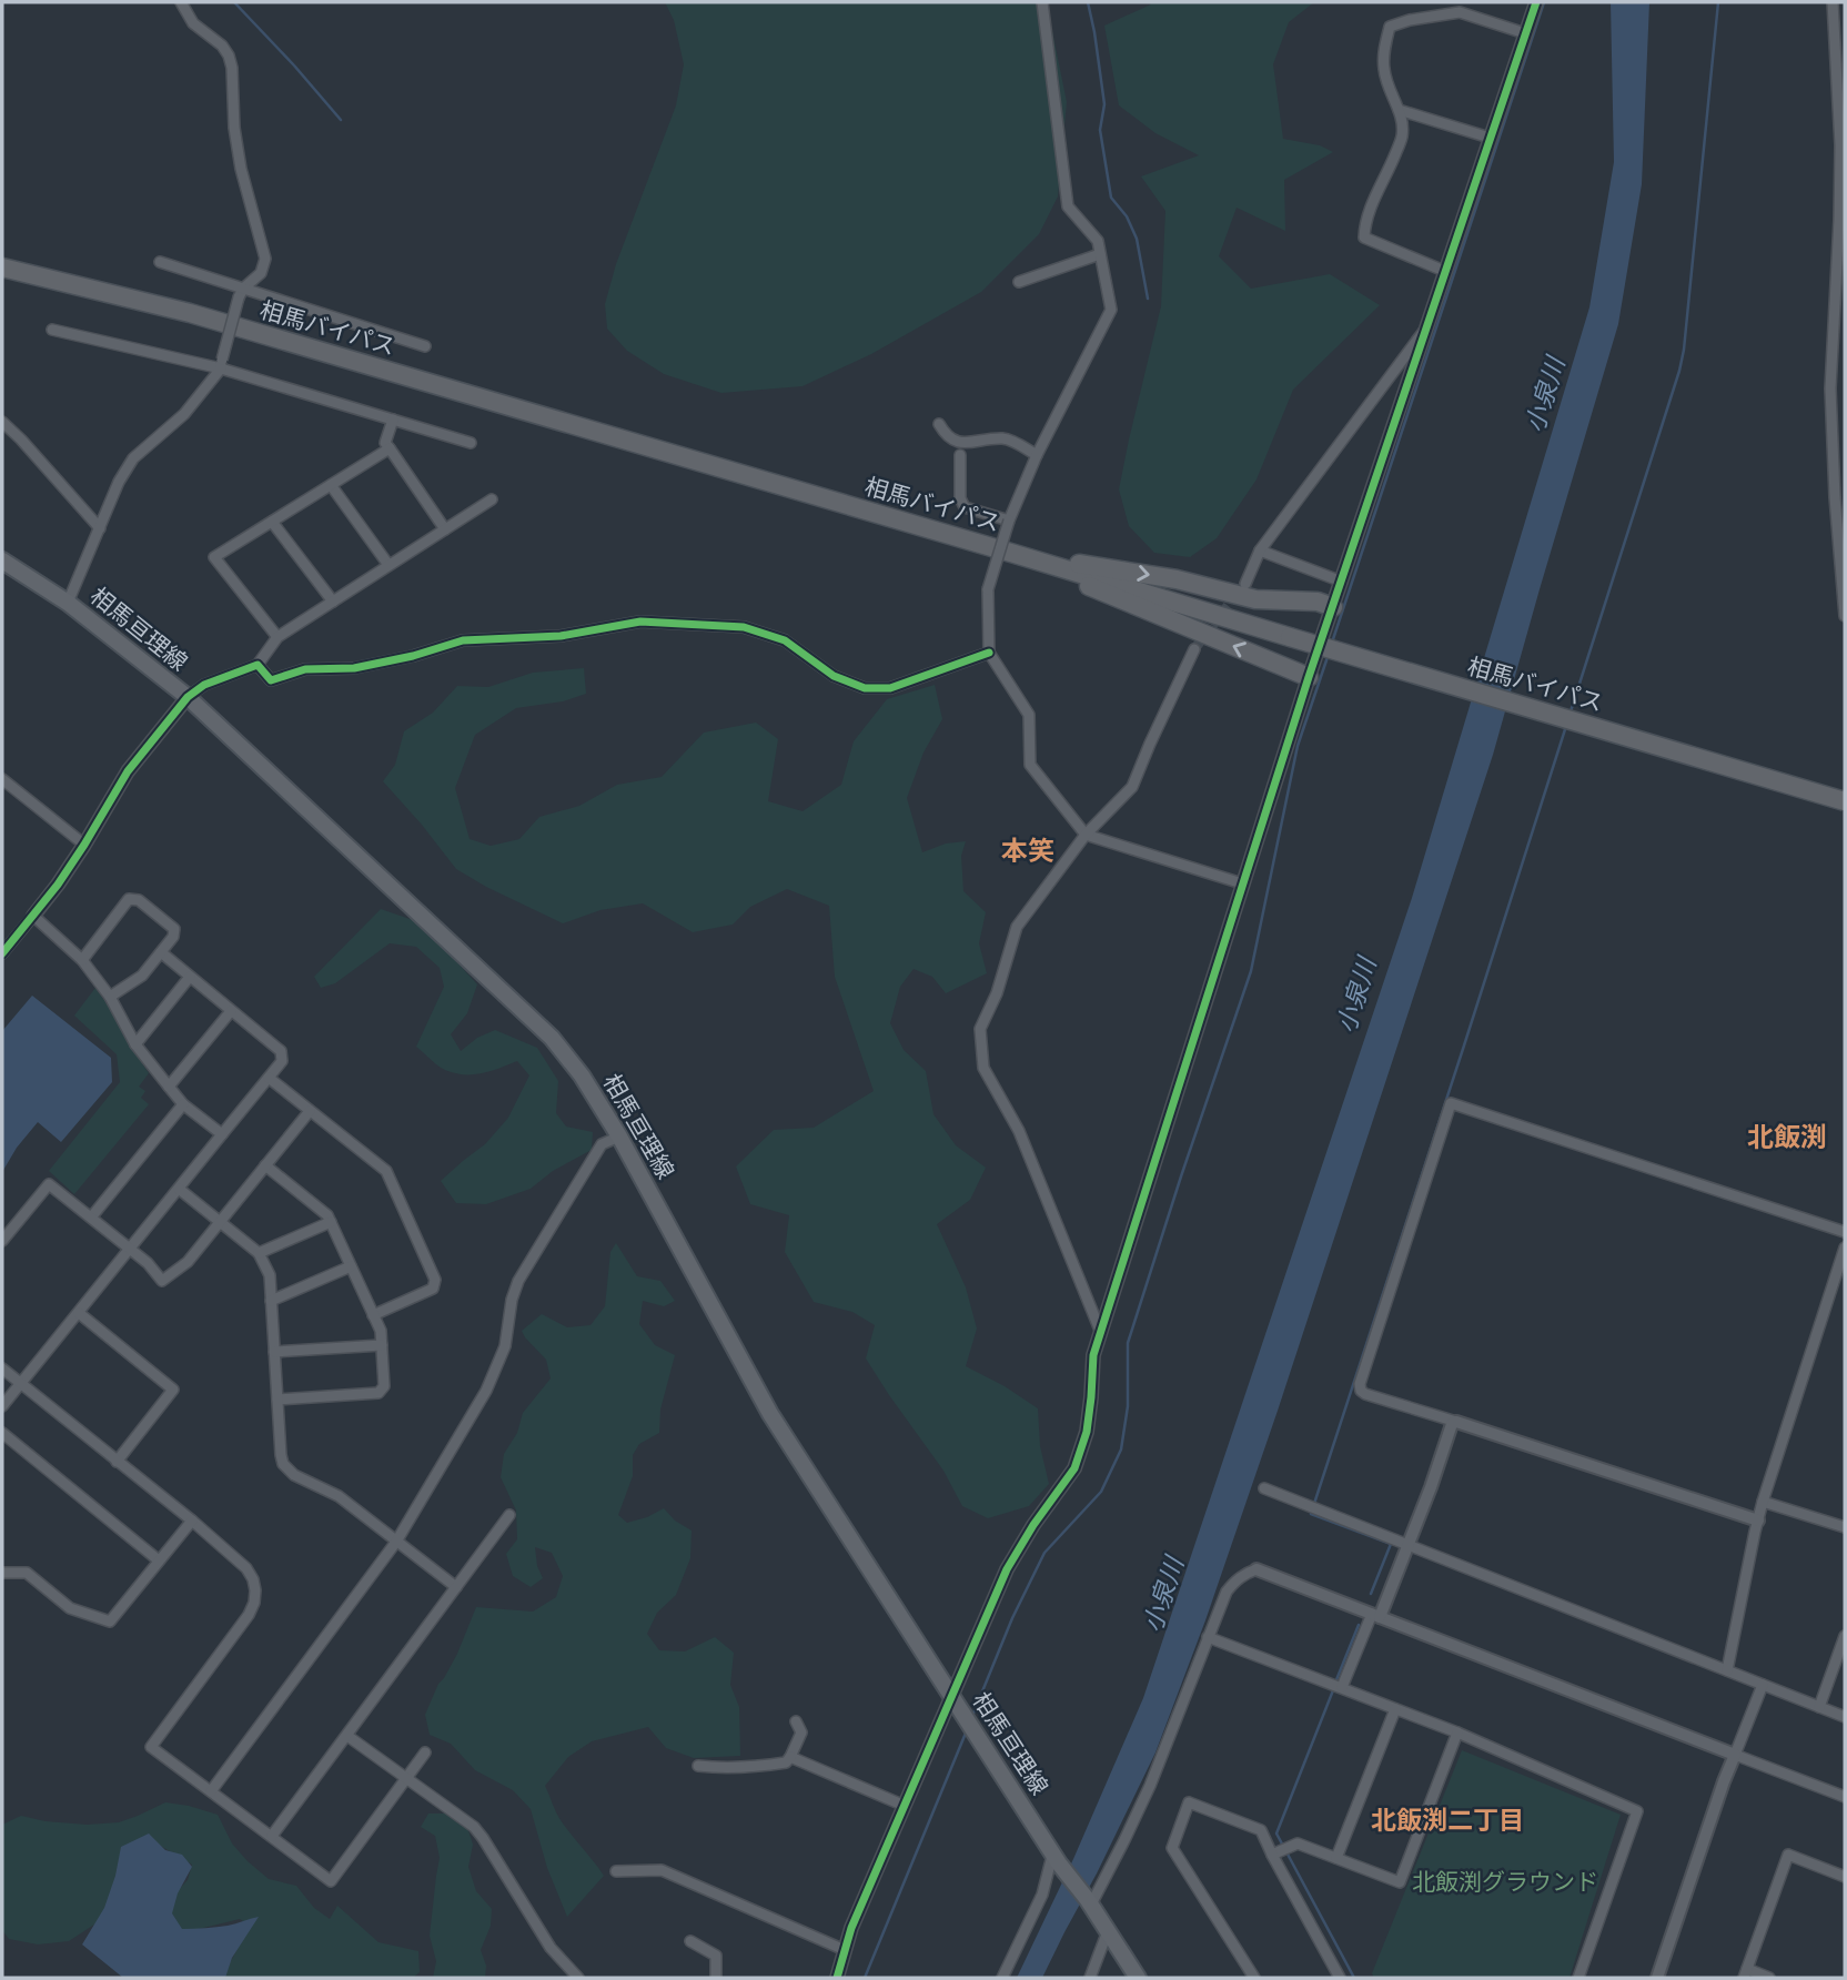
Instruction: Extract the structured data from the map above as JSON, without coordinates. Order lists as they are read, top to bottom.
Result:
{
  "streets": {
    "highway": ["相馬バイパス"],
    "main road": ["相馬亘理線"]
  },
  "districts": ["本笑", "北飯渕", "北飯渕二丁目"],
  "water": ["小泉川"],
  "parks": ["北飯渕グラウンド"]
}
